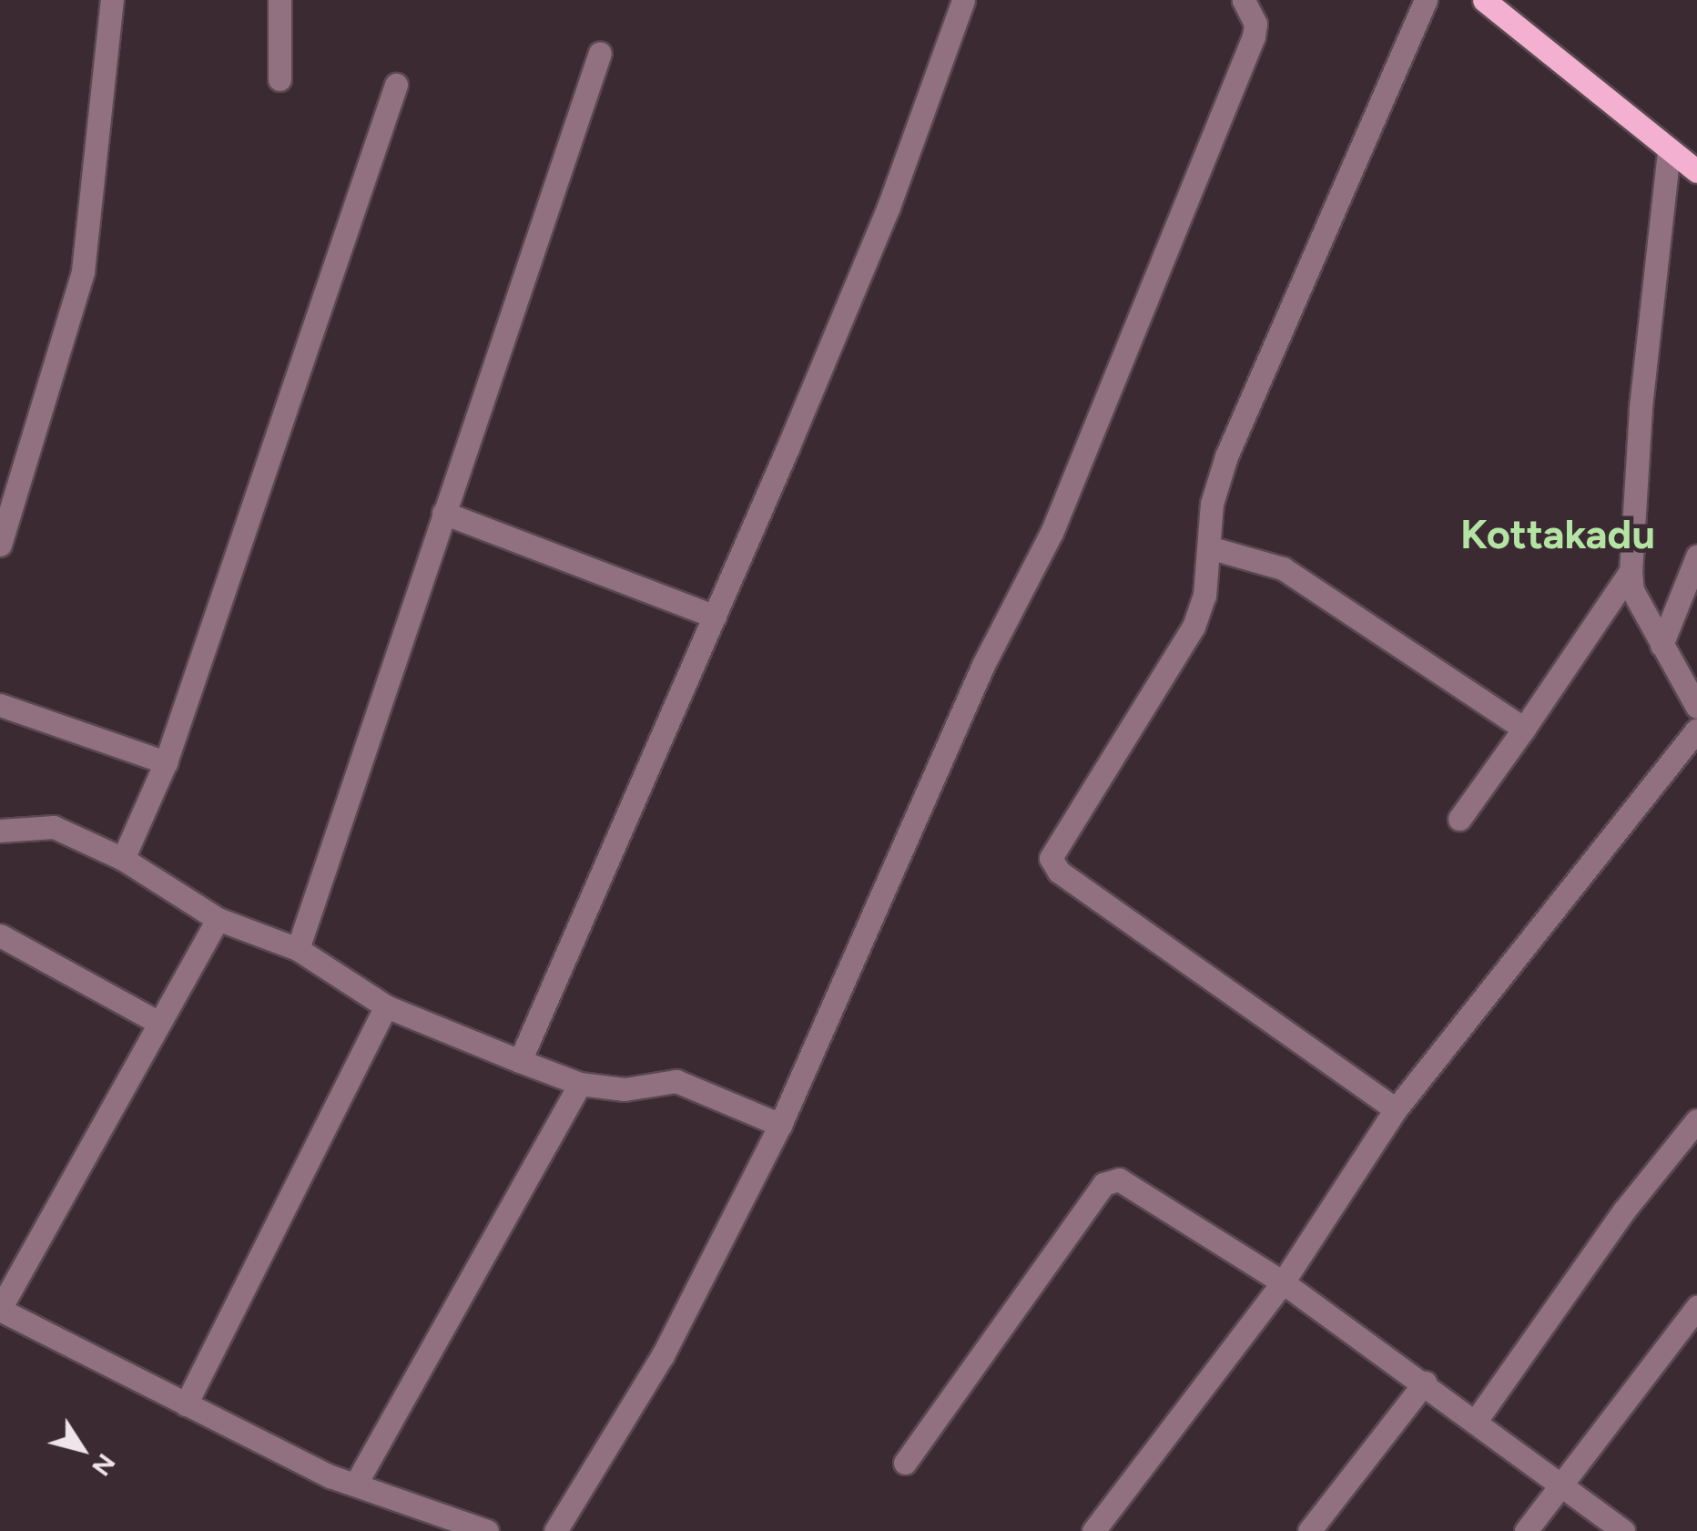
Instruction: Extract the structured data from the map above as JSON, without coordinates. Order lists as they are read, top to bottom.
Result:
{
  "districts": ["Kottakadu"],
  "north": "bottom right"
}
